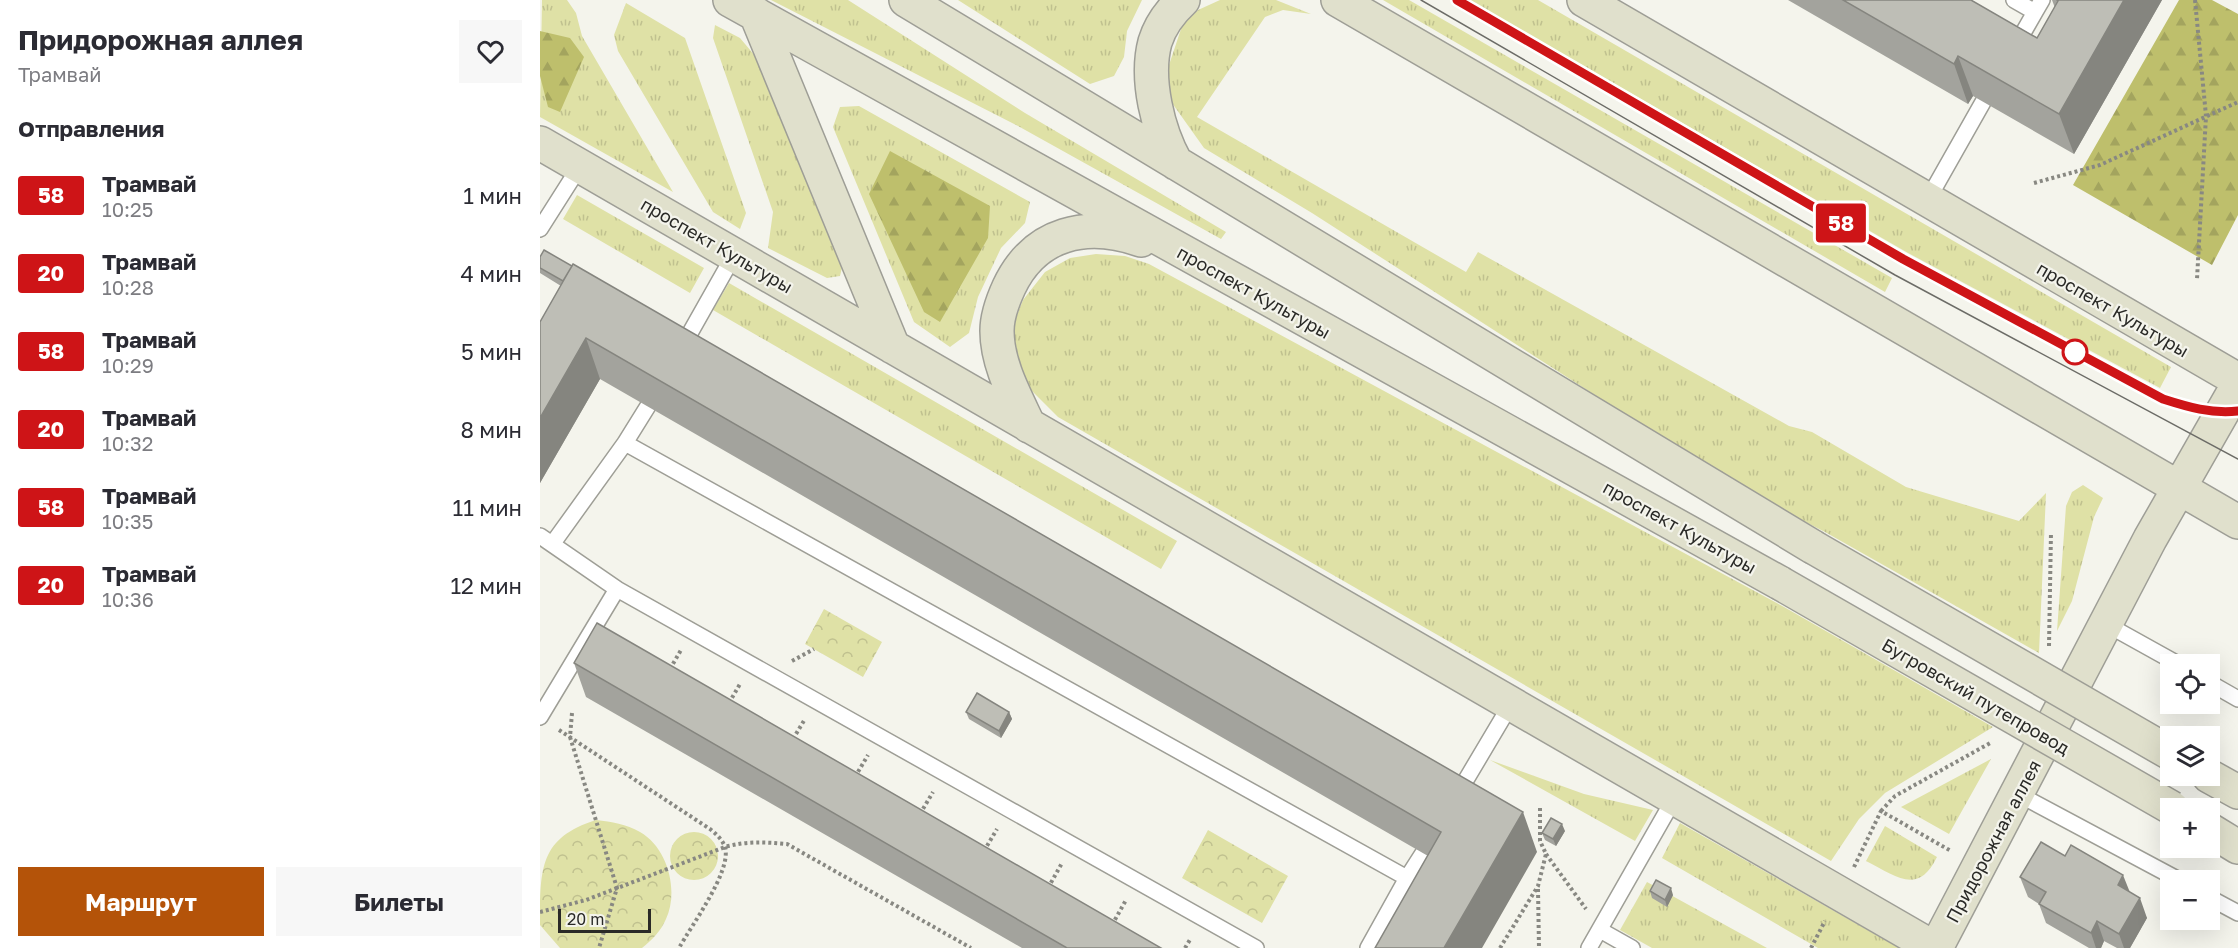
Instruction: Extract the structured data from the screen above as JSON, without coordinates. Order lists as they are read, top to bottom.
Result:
{
  "streets": {
    "main road": ["проспект Культуры", "Бугровский путепровод", "Придорожная аллея"]
  },
  "crossings": [
    ["проспект Культуры", "Бугровский путепровод"],
    ["проспект Культуры", "Придорожная аллея"]
  ],
  "lines": ["tram line 58"],
  "scale_bar": "20 m",
  "page": {
    "heading": [
      ["Придорожная аллея", "Трамвай"],
      "Отправления"
    ],
    "on_map": "58",
    "list": [
      {
        "mark": "58",
        "name": "Трамвай",
        "note": "10:25",
        "value": "1 мин"
      },
      {
        "mark": "20",
        "name": "Трамвай",
        "note": "10:28",
        "value": "4 мин"
      },
      {
        "mark": "58",
        "name": "Трамвай",
        "note": "10:29",
        "value": "5 мин"
      },
      {
        "mark": "20",
        "name": "Трамвай",
        "note": "10:32",
        "value": "8 мин"
      },
      {
        "mark": "58",
        "name": "Трамвай",
        "note": "10:35",
        "value": "11 мин"
      },
      {
        "mark": "20",
        "name": "Трамвай",
        "note": "10:36",
        "value": "12 мин"
      }
    ],
    "map_buttons": ["+", "−"],
    "buttons": ["Маршрут", "Билеты"],
    "scale": "20 m"
  }
}
